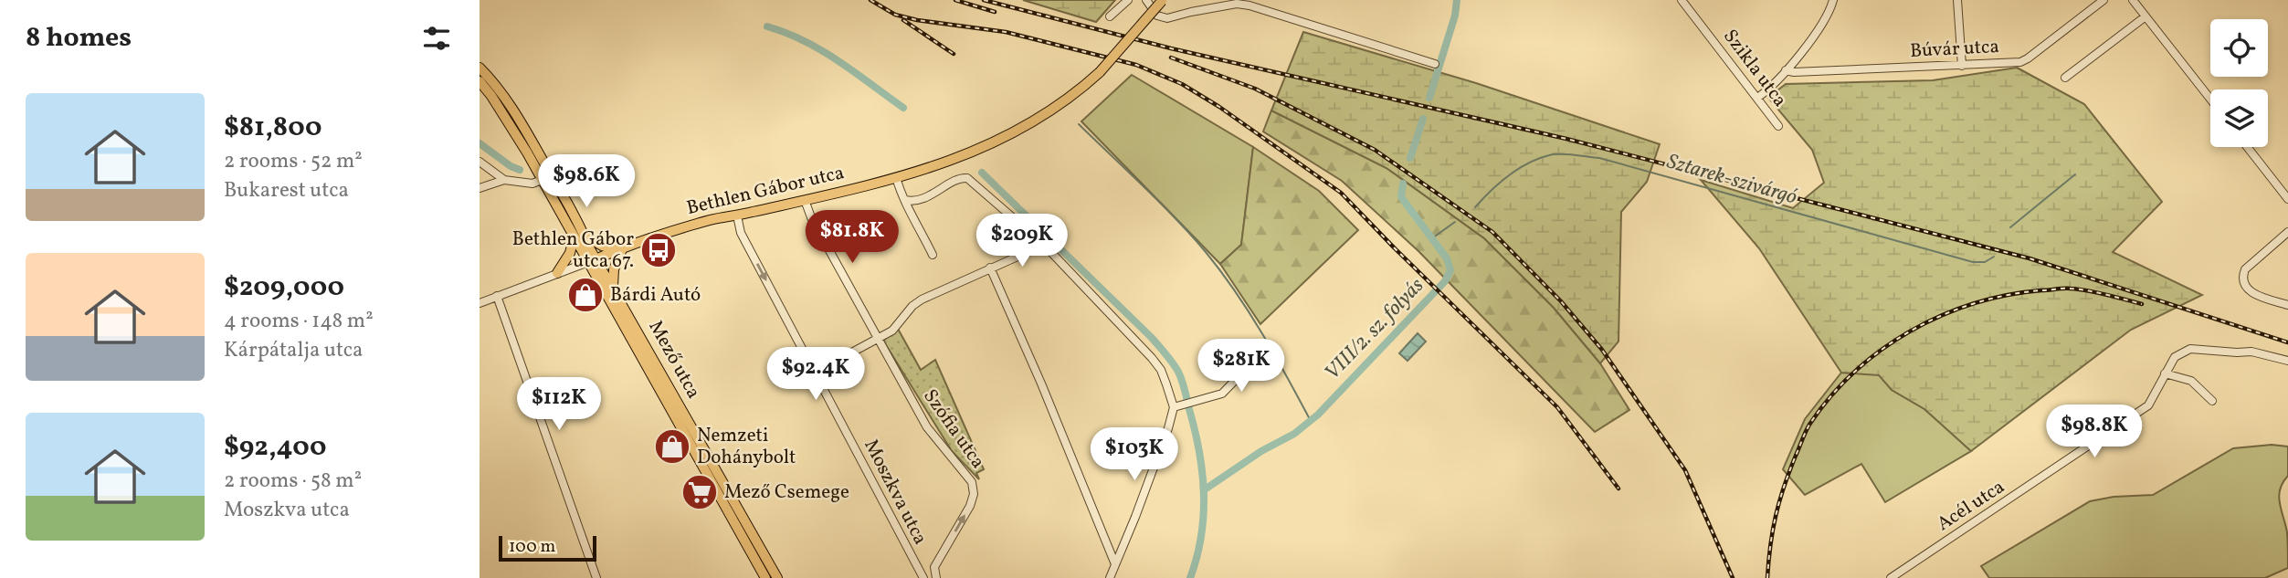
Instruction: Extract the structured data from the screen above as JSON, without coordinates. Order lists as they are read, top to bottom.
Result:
{
  "streets": {
    "main road": ["Bethlen Gábor utca", "Mező utca"],
    "street": [
      "Búvár utca",
      "Szikla utca",
      "Szófia utca",
      "Moszkva utca",
      "Acél utca"
    ]
  },
  "crossings": [
    ["Bethlen Gábor utca", "Mező utca"],
    ["Bethlen Gábor utca", "Szófia utca"],
    ["Bethlen Gábor utca", "Moszkva utca"],
    ["Szófia utca", "Moszkva utca"]
  ],
  "one_way": ["Szófia utca", "Moszkva utca"],
  "water": ["Sztarek-szivárgó", "VIII/2. sz. folyás"],
  "places": {
    "bus stop": ["Bethlen Gábor utca 67."],
    "shop": ["Bárdi Autó", "Nemzeti Dohánybolt"],
    "supermarket": ["Mező Csemege"]
  },
  "scale_bar": "100 m",
  "page": {
    "heading": "8 homes",
    "list": [
      {
        "name": "$81,800",
        "note": "2 rooms · 52 m² · Bukarest utca"
      },
      {
        "name": "$209,000",
        "note": "4 rooms · 148 m² · Kárpátalja utca"
      },
      {
        "name": "$92,400",
        "note": "2 rooms · 58 m² · Moszkva utca"
      }
    ],
    "price": [
      "$98.6K",
      "$81.8K",
      "$209K",
      "$281K",
      "$92.4K",
      "$112K",
      "$98.8K",
      "$103K"
    ],
    "scale": "100 m"
  }
}
